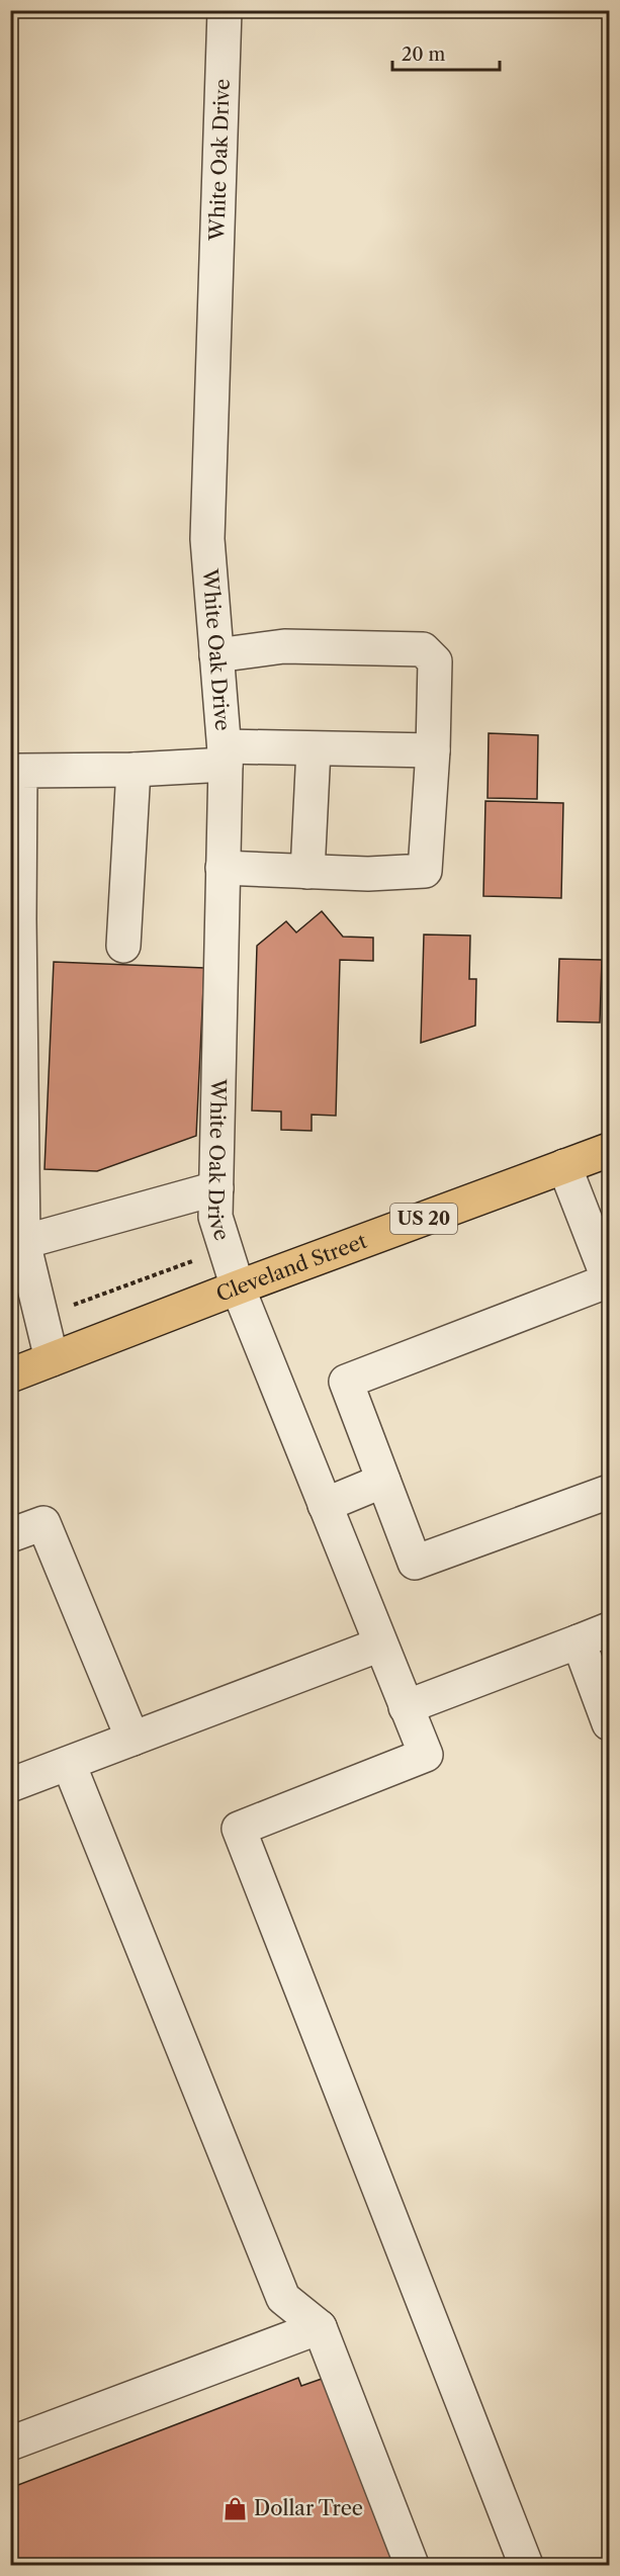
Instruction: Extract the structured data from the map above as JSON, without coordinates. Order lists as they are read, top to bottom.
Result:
{
  "streets": {
    "main road": ["US 20", "Cleveland Street"],
    "street": ["White Oak Drive"]
  },
  "crossings": [
    ["White Oak Drive", "Cleveland Street"]
  ],
  "places": {
    "shop": ["Dollar Tree"]
  },
  "scale_bar": "20 m"
}
